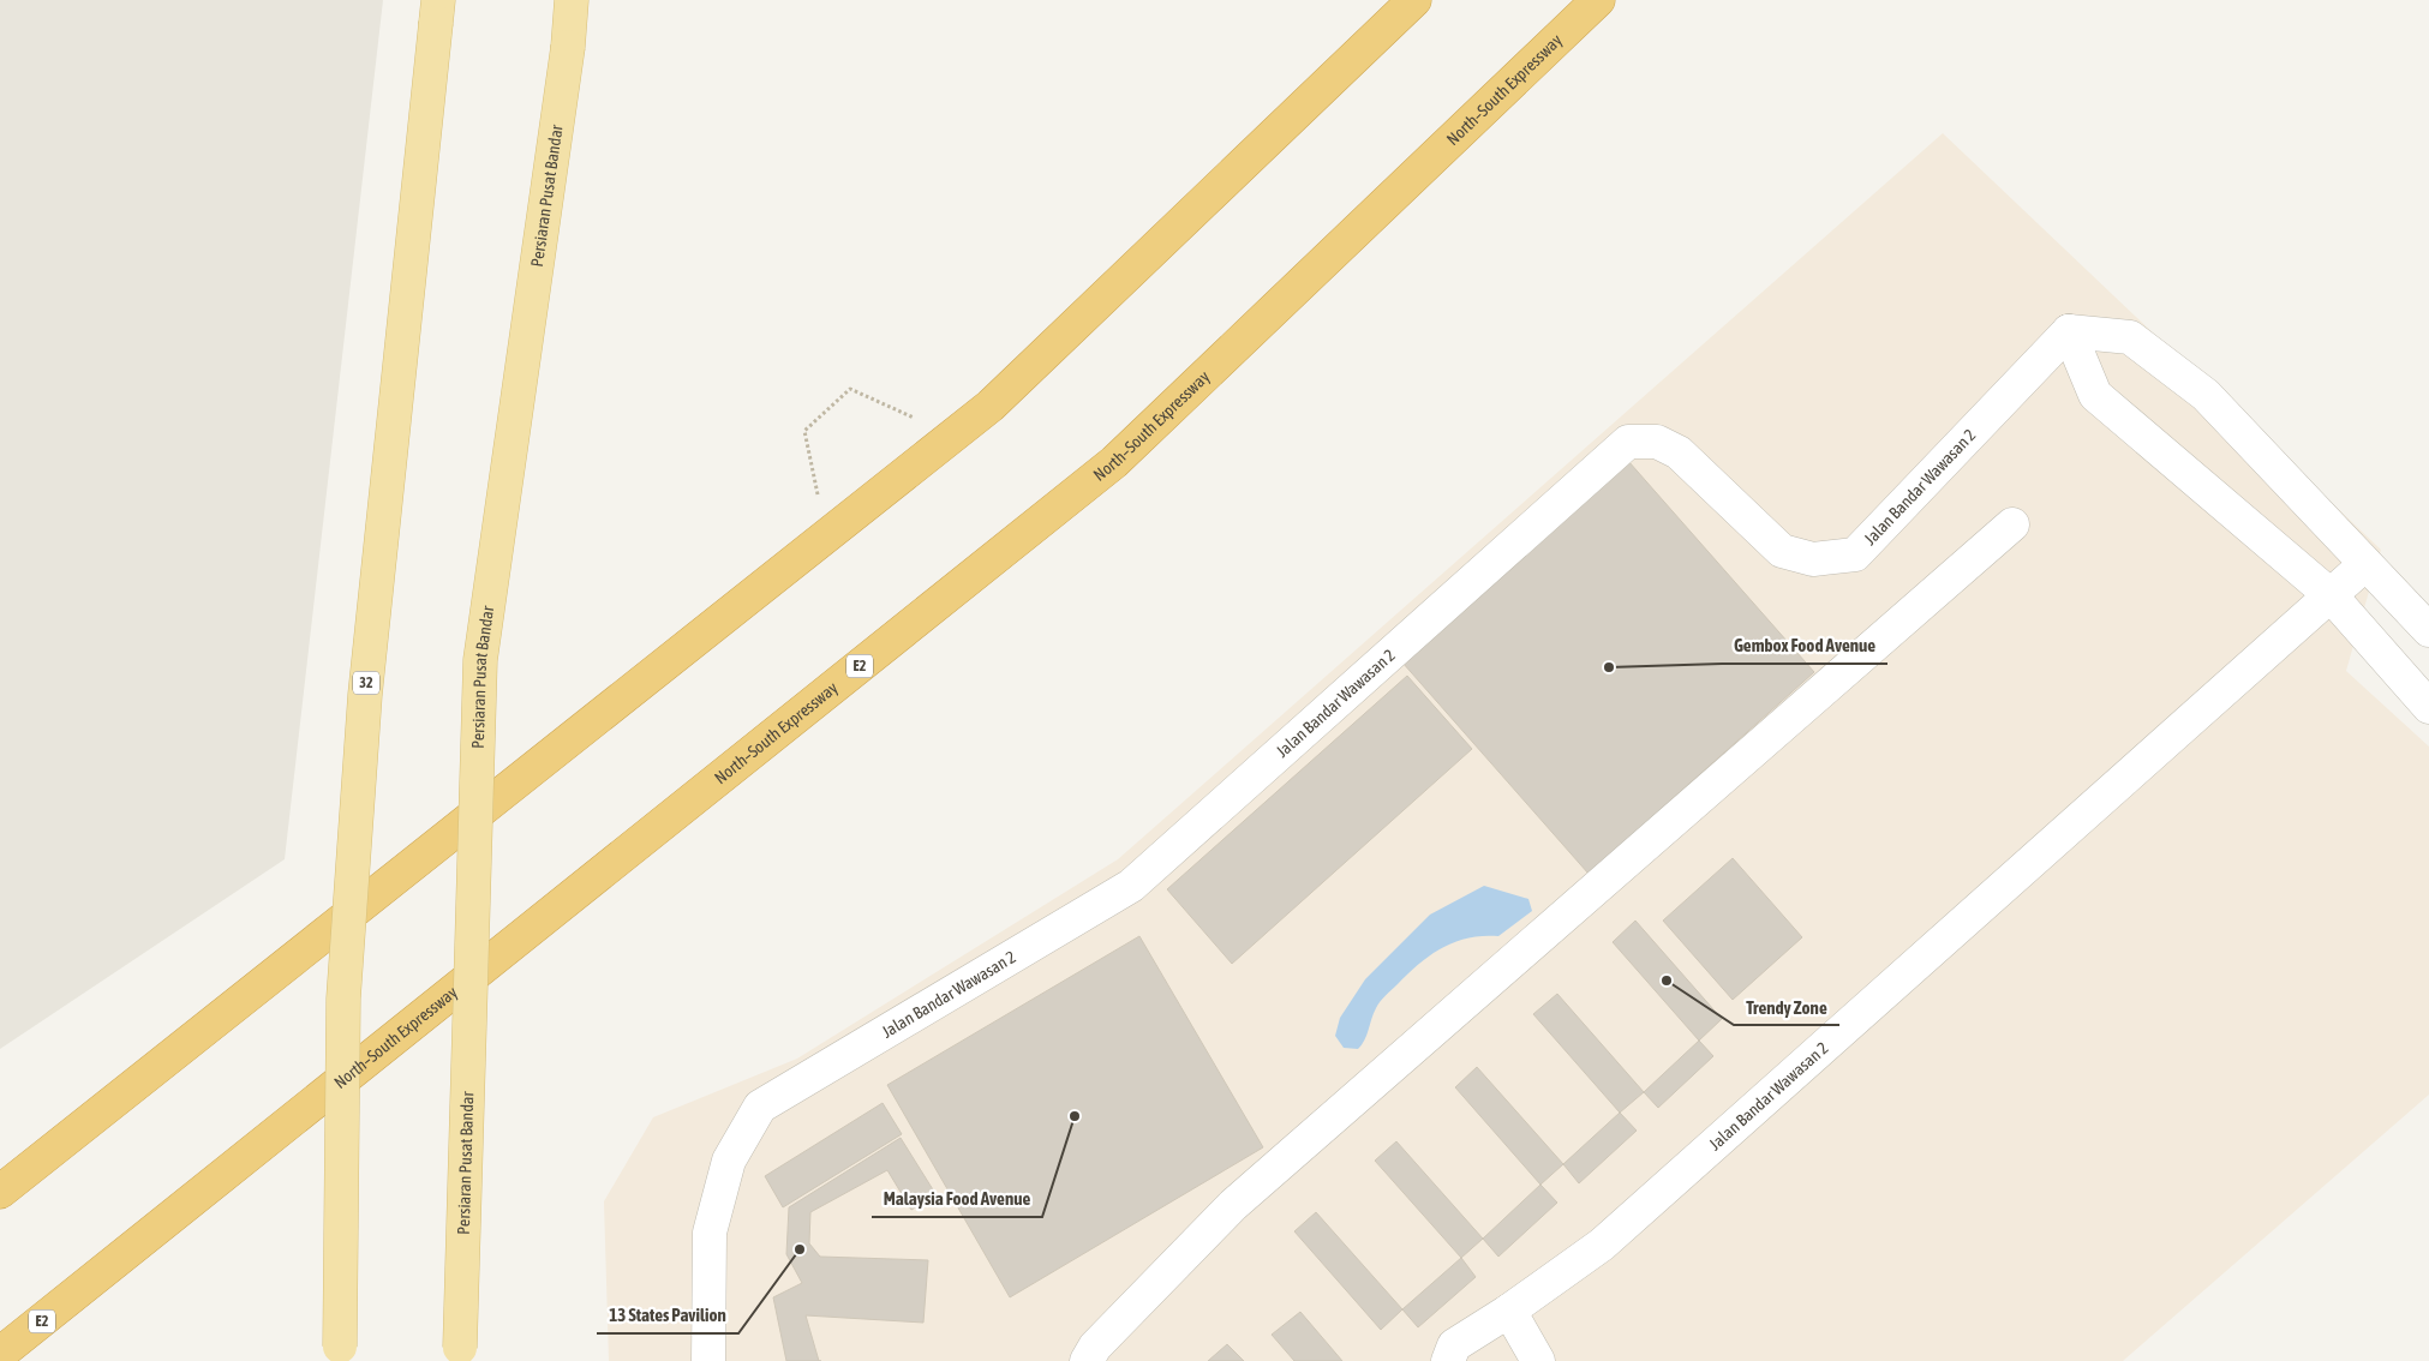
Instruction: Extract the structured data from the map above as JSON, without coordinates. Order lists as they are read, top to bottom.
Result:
{
  "streets": {
    "highway": ["North–South Expressway", "E2"],
    "main road": ["Persiaran Pusat Bandar", "32"],
    "street": ["Jalan Bandar Wawasan 2"]
  },
  "places": [
    "Gembox Food Avenue",
    "Trendy Zone",
    "Malaysia Food Avenue",
    "13 States Pavilion"
  ]
}
